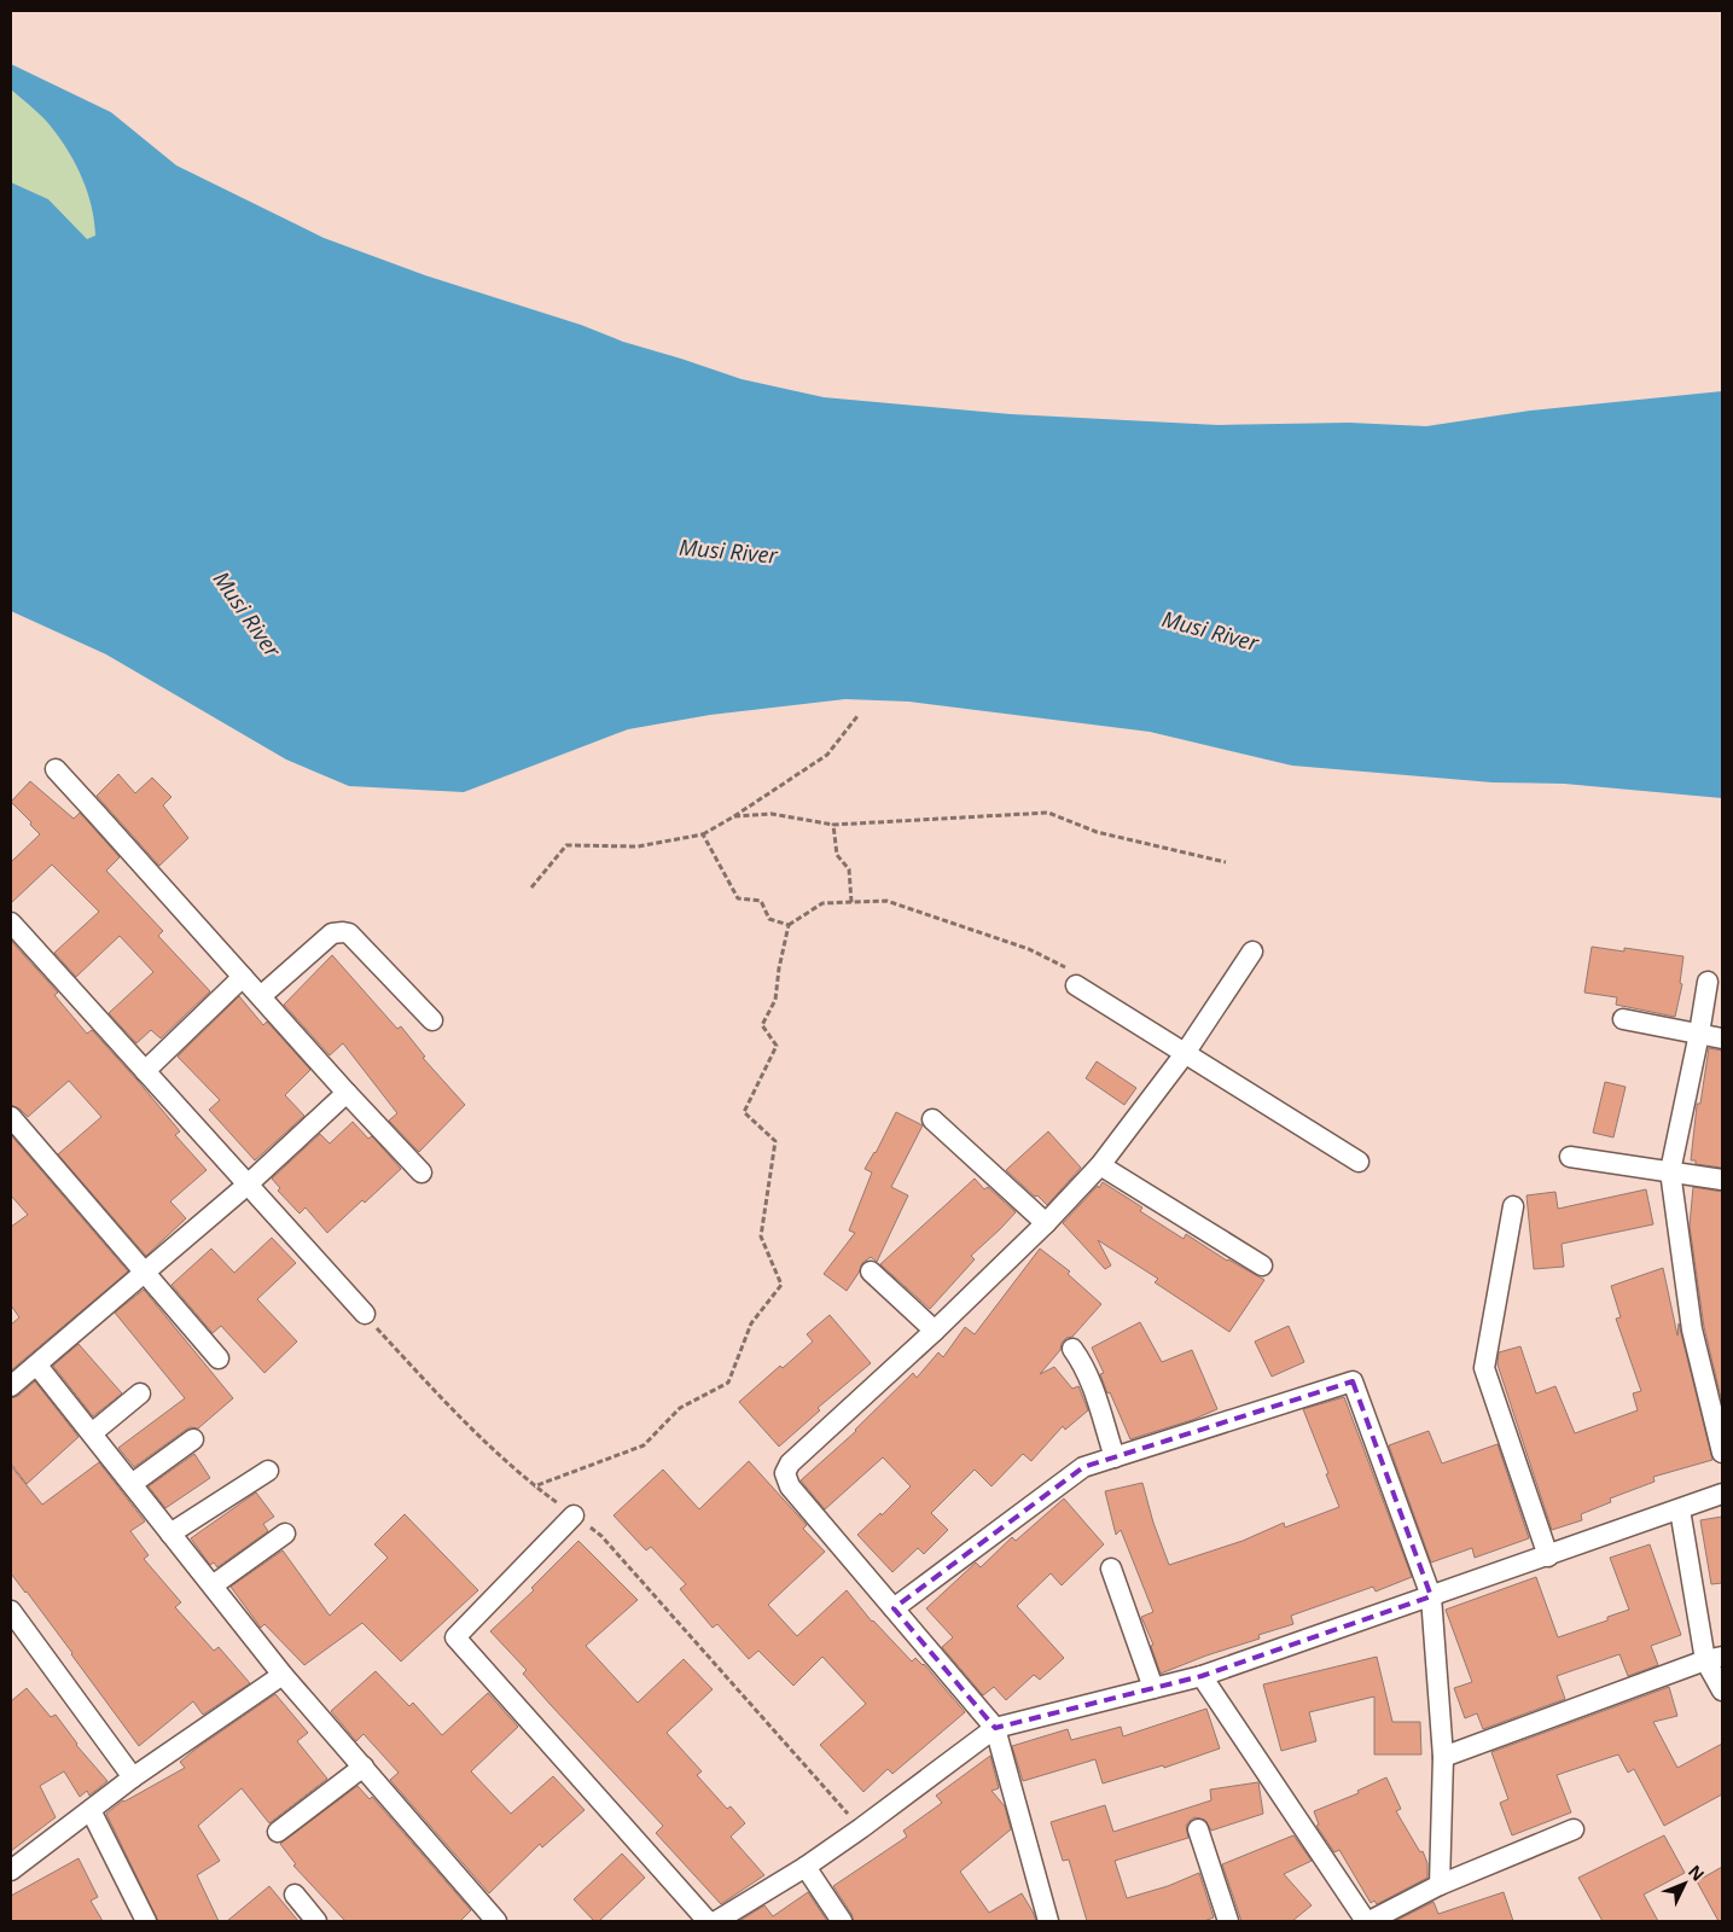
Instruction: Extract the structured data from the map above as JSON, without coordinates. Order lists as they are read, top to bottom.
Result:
{
  "water": ["Musi River"],
  "north": "top right"
}
